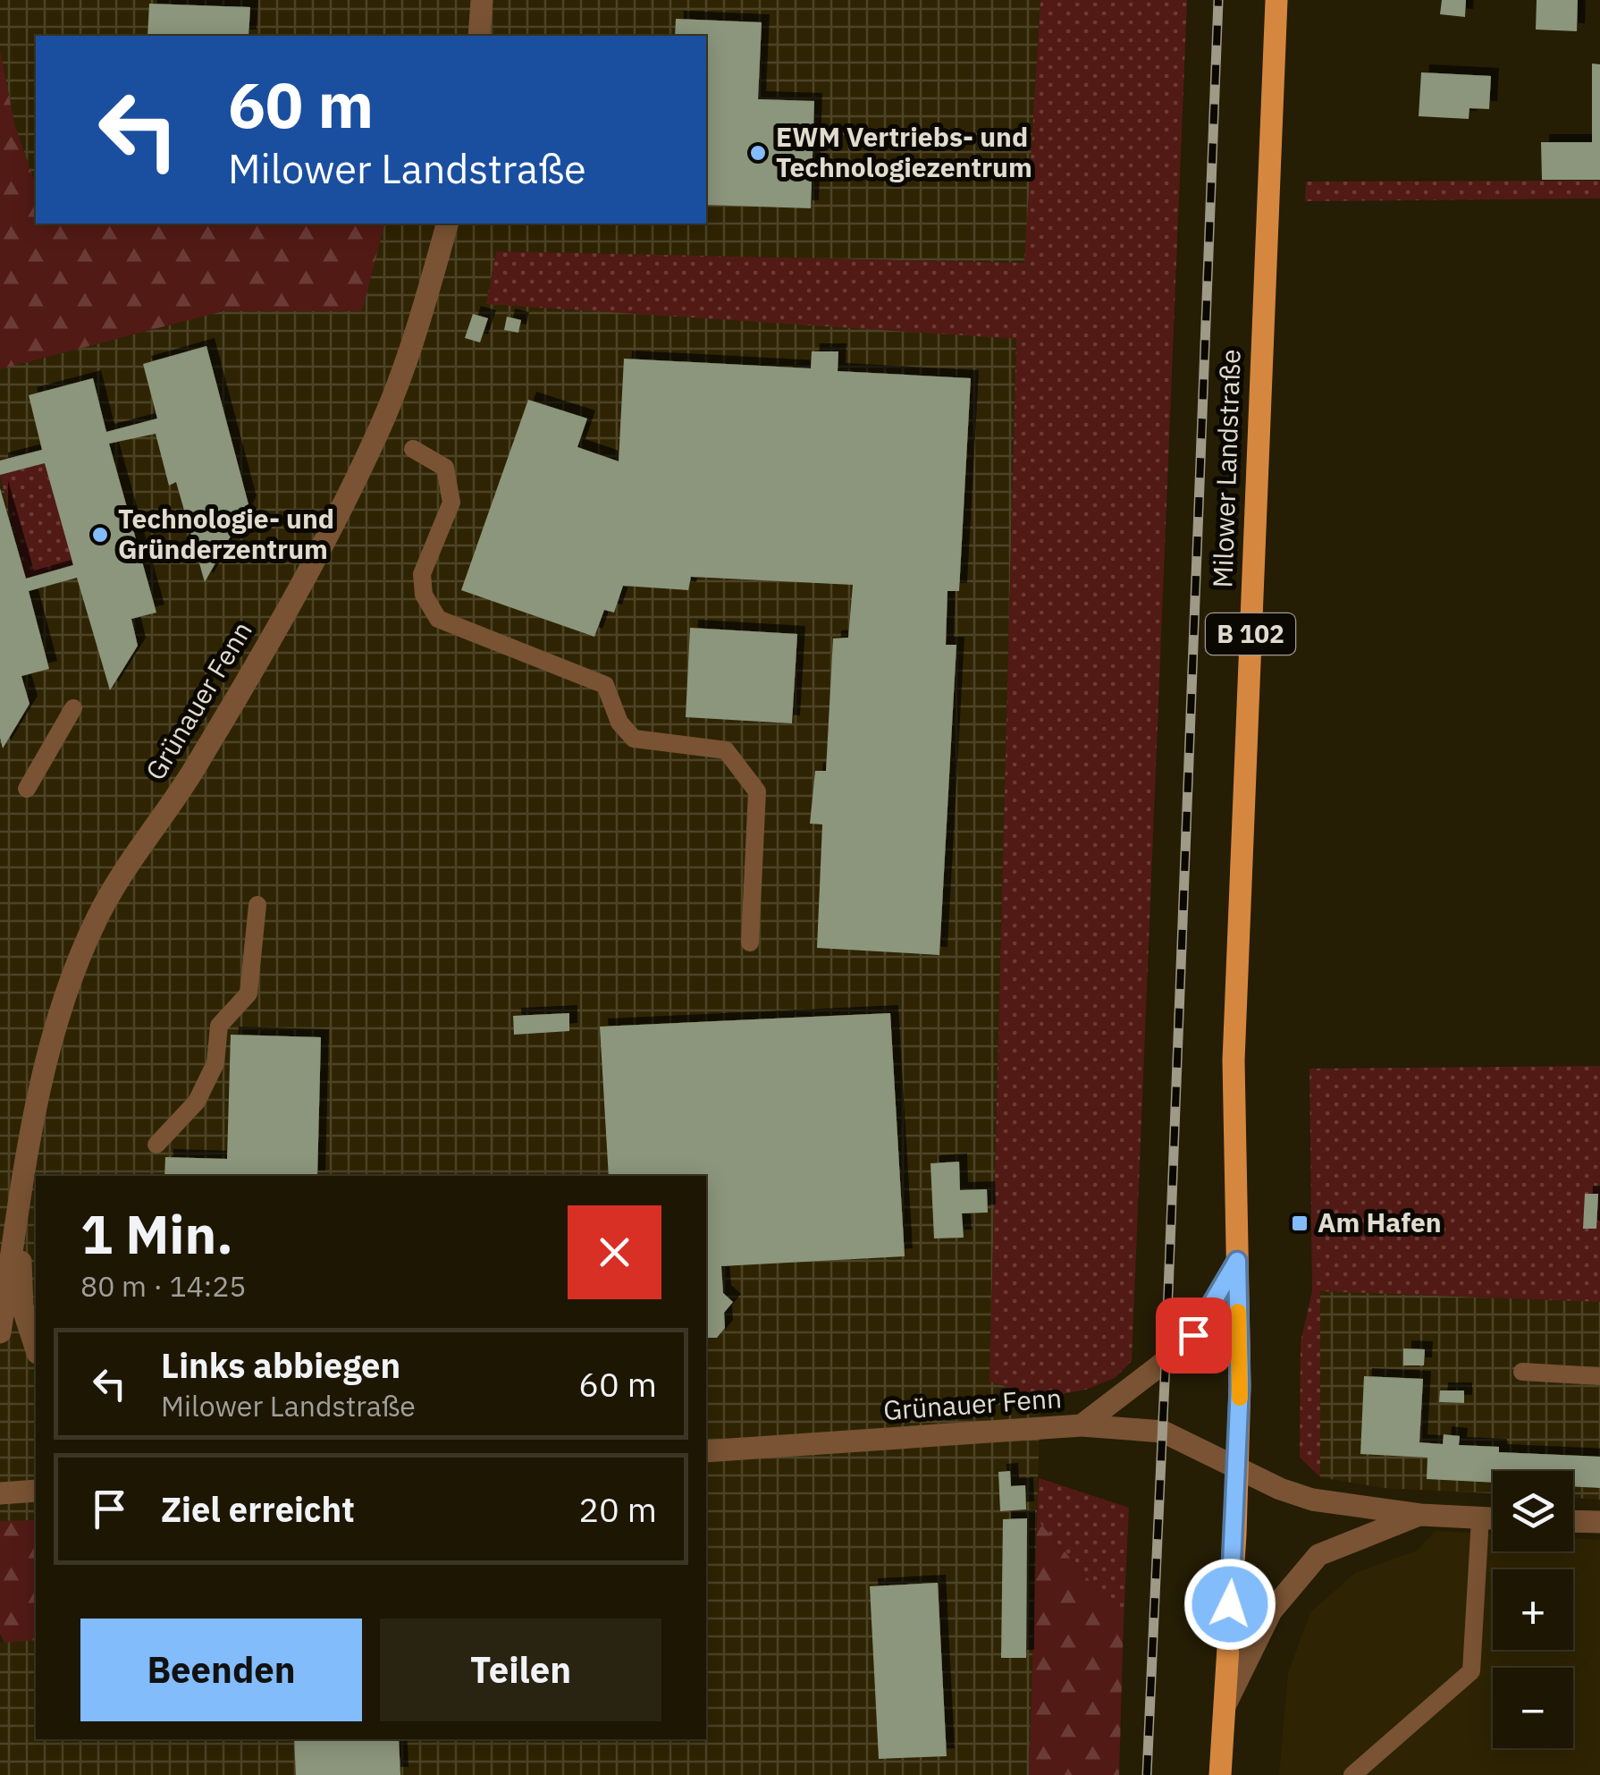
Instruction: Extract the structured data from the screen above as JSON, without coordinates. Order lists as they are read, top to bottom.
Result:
{
  "streets": {
    "main road": ["Milower Landstraße", "B 102"],
    "street": ["Grünauer Fenn"]
  },
  "crossings": [
    ["Milower Landstraße", "Grünauer Fenn"]
  ],
  "places": {
    "other": ["EWM Vertriebs- und Technologiezentrum", "Technologie- und Gründerzentrum"],
    "transit": ["Am Hafen"]
  },
  "page": {
    "turn": ["60 m", "Milower Landstraße"],
    "heading": ["1 Min.", "80 m · 14:25"],
    "list": [
      {
        "name": "Links abbiegen",
        "note": "Milower Landstraße",
        "value": "60 m"
      },
      {
        "name": "Ziel erreicht",
        "value": "20 m"
      }
    ],
    "map_buttons": ["+", "−"],
    "buttons": ["Beenden", "Teilen"]
  }
}
